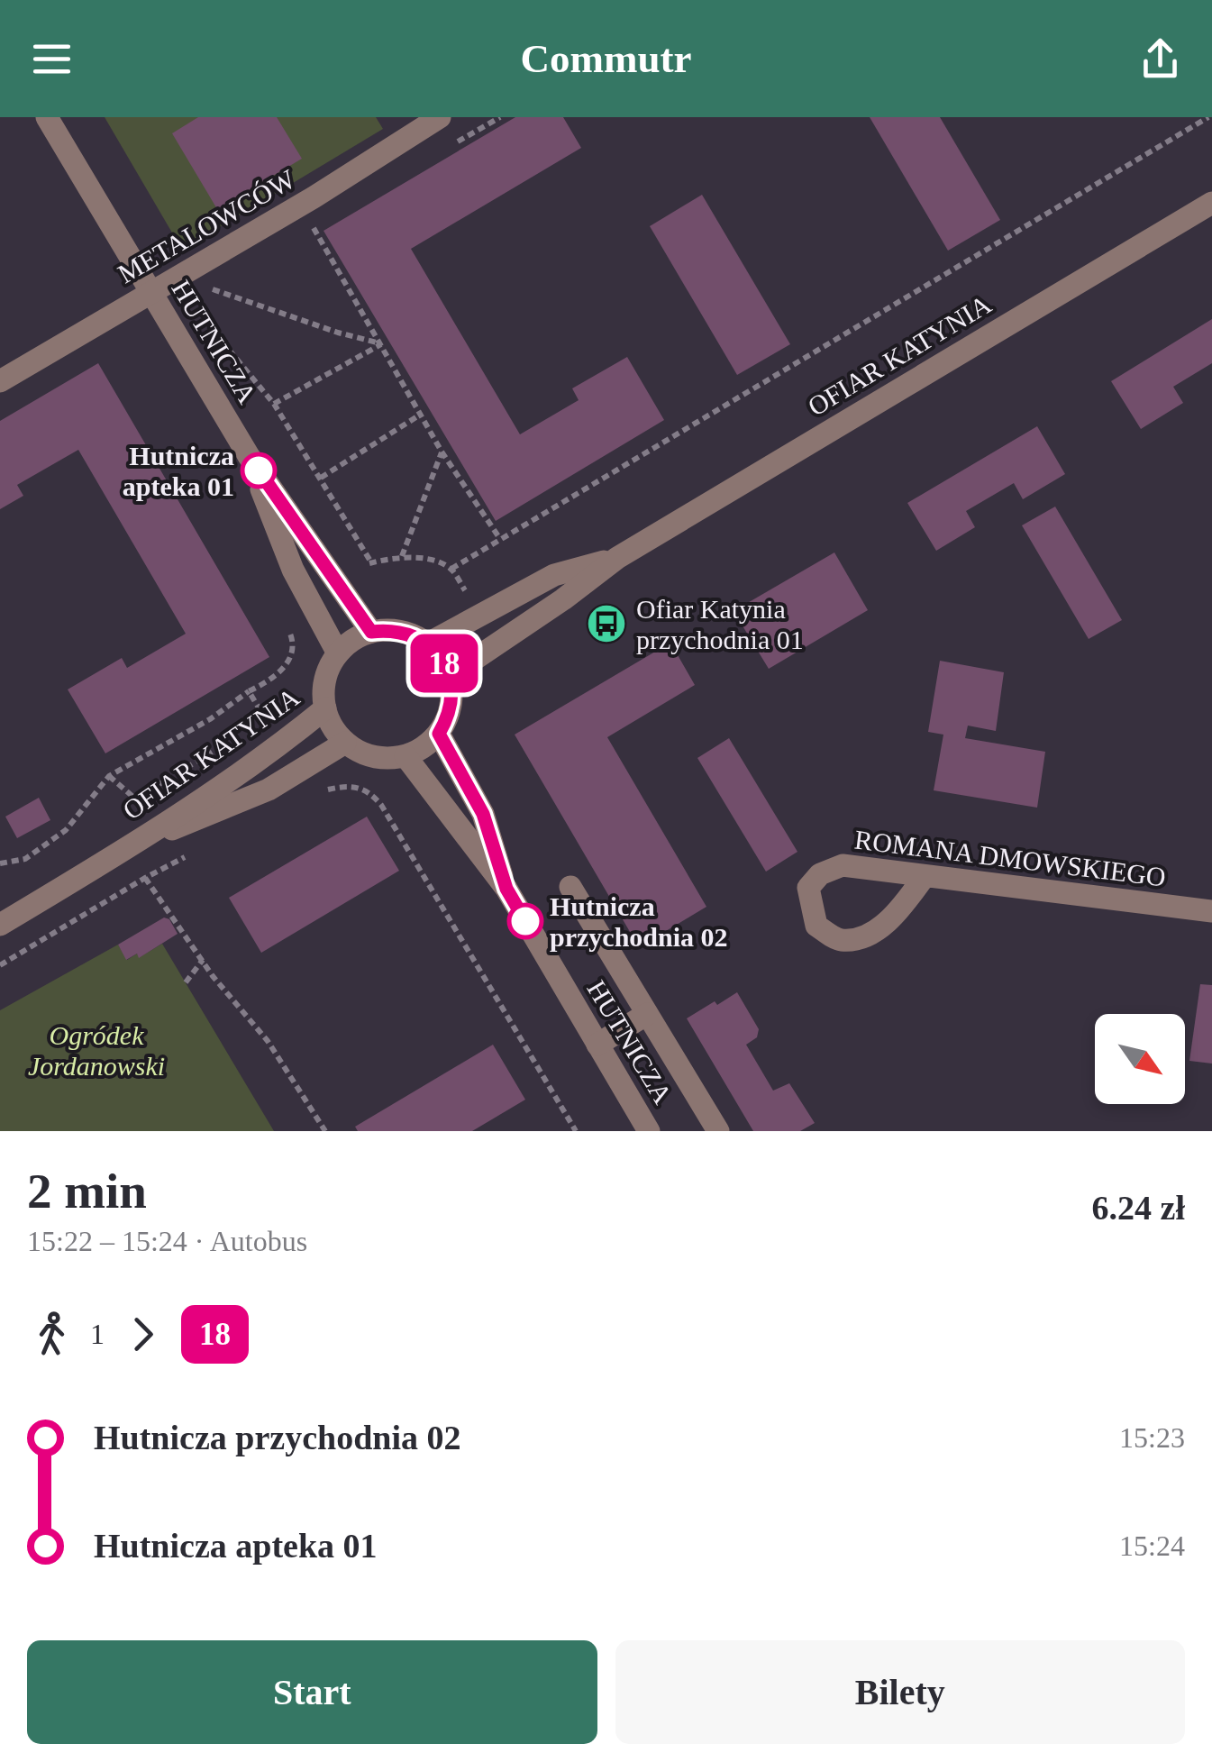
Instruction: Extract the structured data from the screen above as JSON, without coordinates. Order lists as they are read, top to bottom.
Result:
{
  "streets": {
    "street": [
      "METALOWCÓW",
      "HUTNICZA",
      "OFIAR KATYNIA",
      "ROMANA DMOWSKIEGO"
    ]
  },
  "crossings": [
    ["METALOWCÓW", "HUTNICZA"],
    ["HUTNICZA", "OFIAR KATYNIA"]
  ],
  "parks": ["Ogródek Jordanowski"],
  "places": {
    "other": ["Hutnicza apteka 01", "Hutnicza przychodnia 02"],
    "bus stop": ["Ofiar Katynia przychodnia 01"]
  },
  "lines": ["bus line 18"],
  "north": "bottom right",
  "page": {
    "header": "Commutr",
    "on_map": "18",
    "heading": ["2 min", "15:22 – 15:24 · Autobus", "6.24 zł"],
    "legs": ["1", "18"],
    "list": [
      {
        "name": "Hutnicza przychodnia 02",
        "value": "15:23"
      },
      {
        "name": "Hutnicza apteka 01",
        "value": "15:24"
      }
    ],
    "buttons": ["Start", "Bilety"]
  }
}
